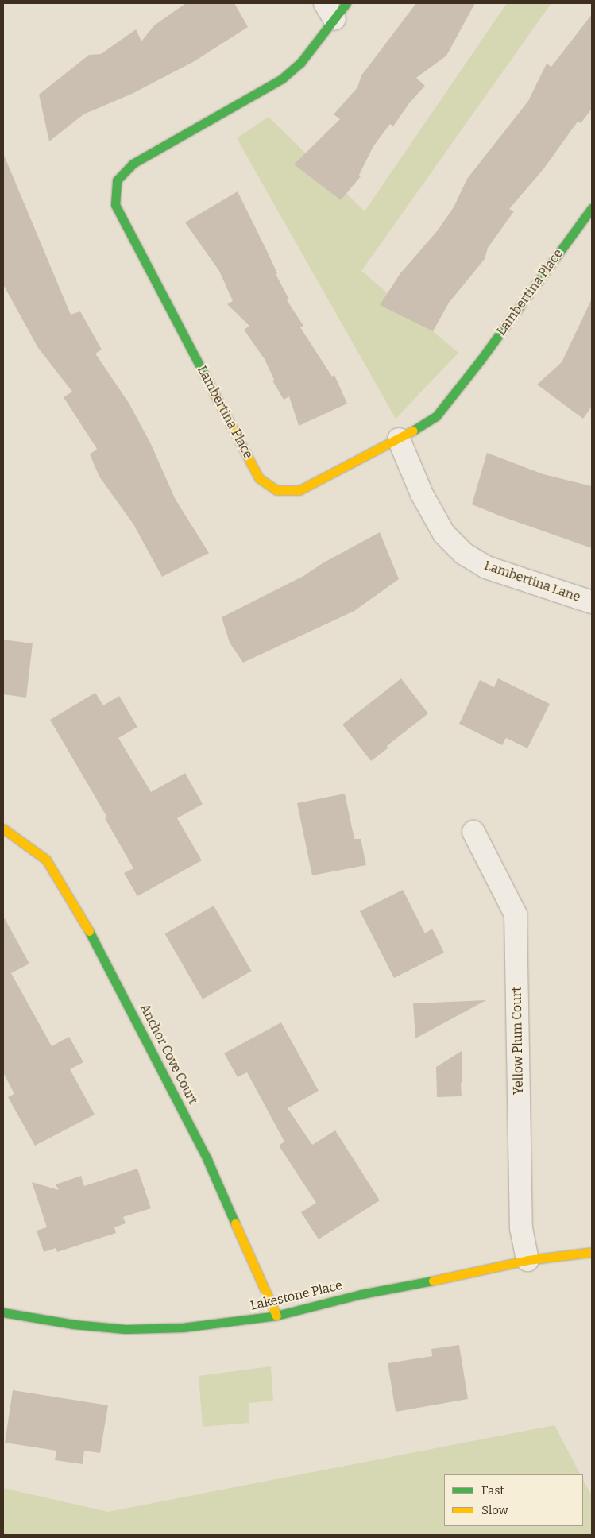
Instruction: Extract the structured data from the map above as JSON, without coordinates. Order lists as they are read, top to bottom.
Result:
{
  "streets": {
    "street": [
      "Lambertina Place",
      "Lambertina Lane",
      "Yellow Plum Court",
      "Anchor Cove Court",
      "Lakestone Place"
    ]
  },
  "crossings": [
    ["Lambertina Place", "Lambertina Lane"],
    ["Yellow Plum Court", "Lakestone Place"],
    ["Anchor Cove Court", "Lakestone Place"]
  ],
  "legend": ["Fast", "Slow"]
}
